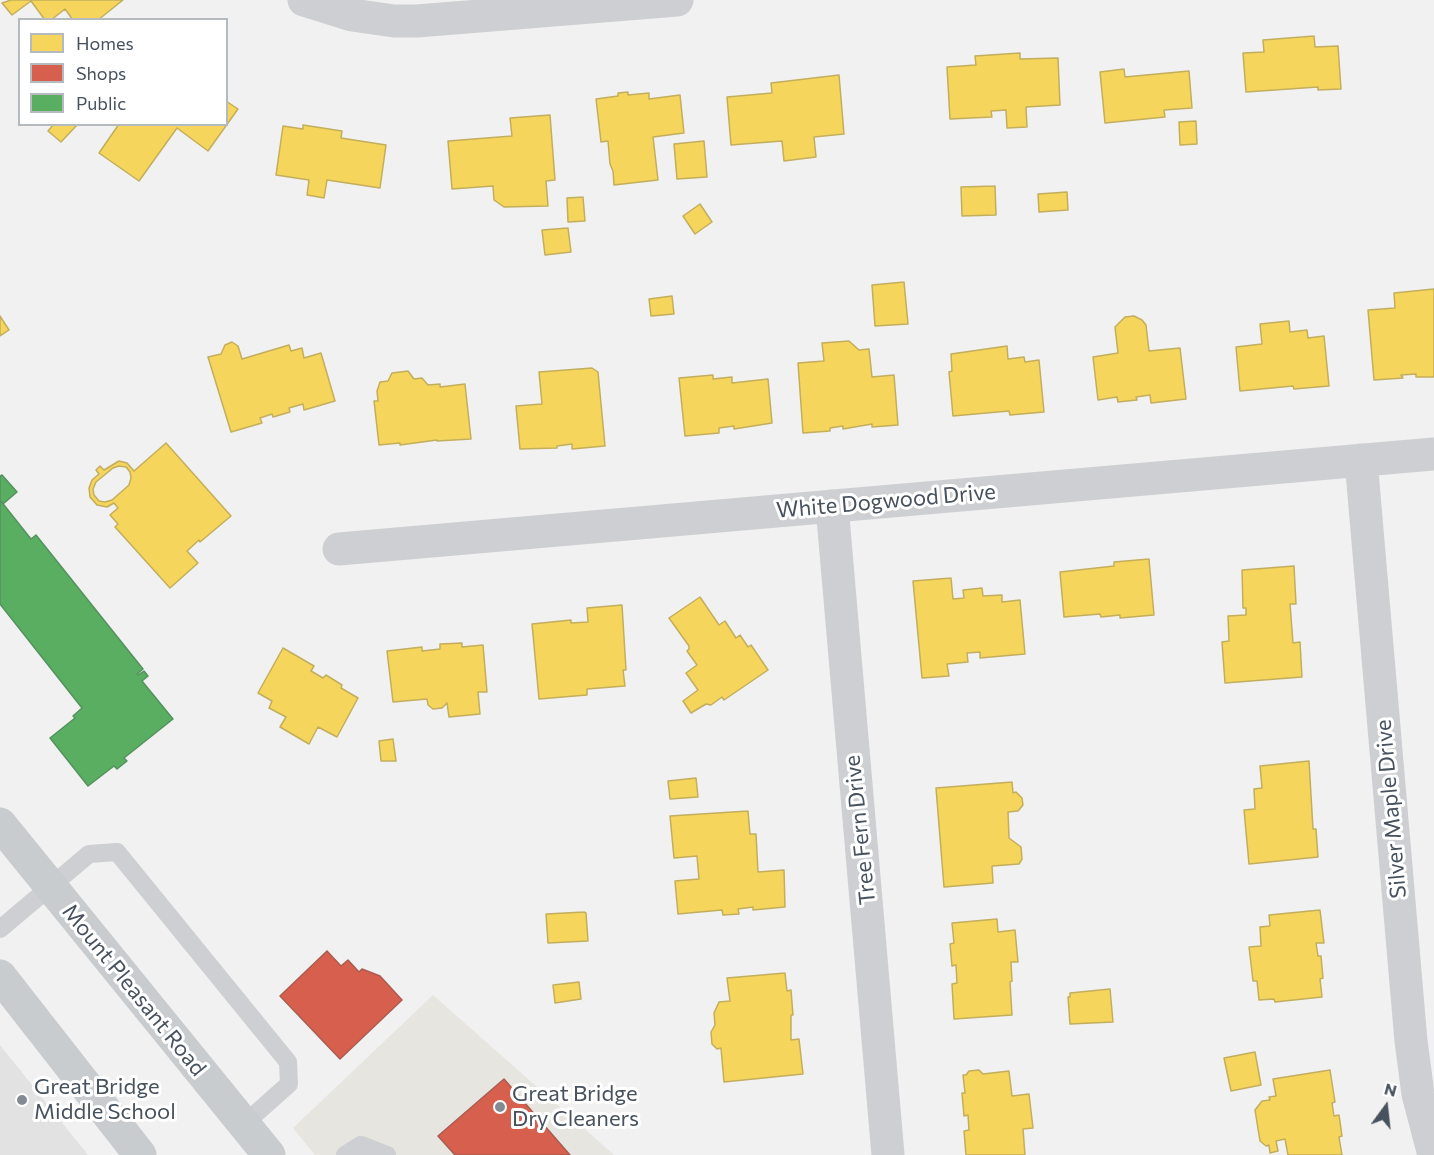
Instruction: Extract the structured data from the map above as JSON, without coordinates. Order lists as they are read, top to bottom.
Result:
{
  "streets": {
    "main road": ["Mount Pleasant Road"],
    "street": ["White Dogwood Drive", "Silver Maple Drive", "Tree Fern Drive"]
  },
  "crossings": [
    ["White Dogwood Drive", "Silver Maple Drive"],
    ["White Dogwood Drive", "Tree Fern Drive"]
  ],
  "places": ["Great Bridge Middle School", "Great Bridge Dry Cleaners"],
  "legend": ["Homes", "Shops", "Public"],
  "north": "top"
}
